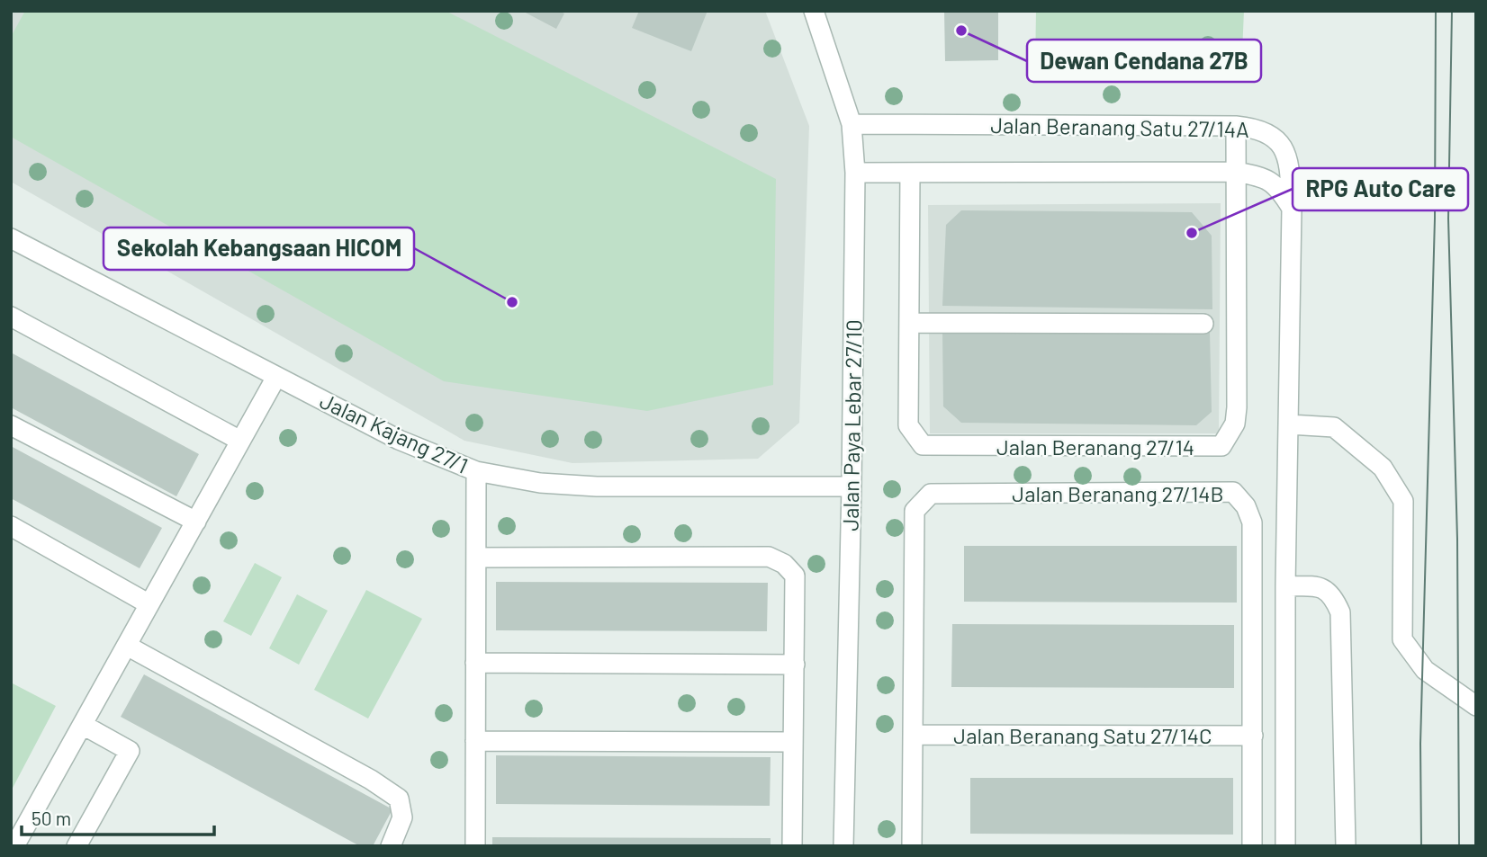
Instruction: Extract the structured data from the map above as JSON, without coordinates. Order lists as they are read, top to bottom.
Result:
{
  "streets": {
    "street": [
      "Jalan Beranang Satu 27/14A",
      "Jalan Paya Lebar 27/10",
      "Jalan Kajang 27/1",
      "Jalan Beranang 27/14",
      "Jalan Beranang 27/14B",
      "Jalan Beranang Satu 27/14C"
    ]
  },
  "crossings": [
    ["Jalan Beranang Satu 27/14A", "Jalan Paya Lebar 27/10"],
    ["Jalan Beranang Satu 27/14A", "Jalan Beranang 27/14"],
    ["Jalan Paya Lebar 27/10", "Jalan Kajang 27/1"],
    ["Jalan Beranang 27/14B", "Jalan Beranang Satu 27/14C"]
  ],
  "places": ["Dewan Cendana 27B", "RPG Auto Care", "Sekolah Kebangsaan HICOM"],
  "scale_bar": "50 m"
}
